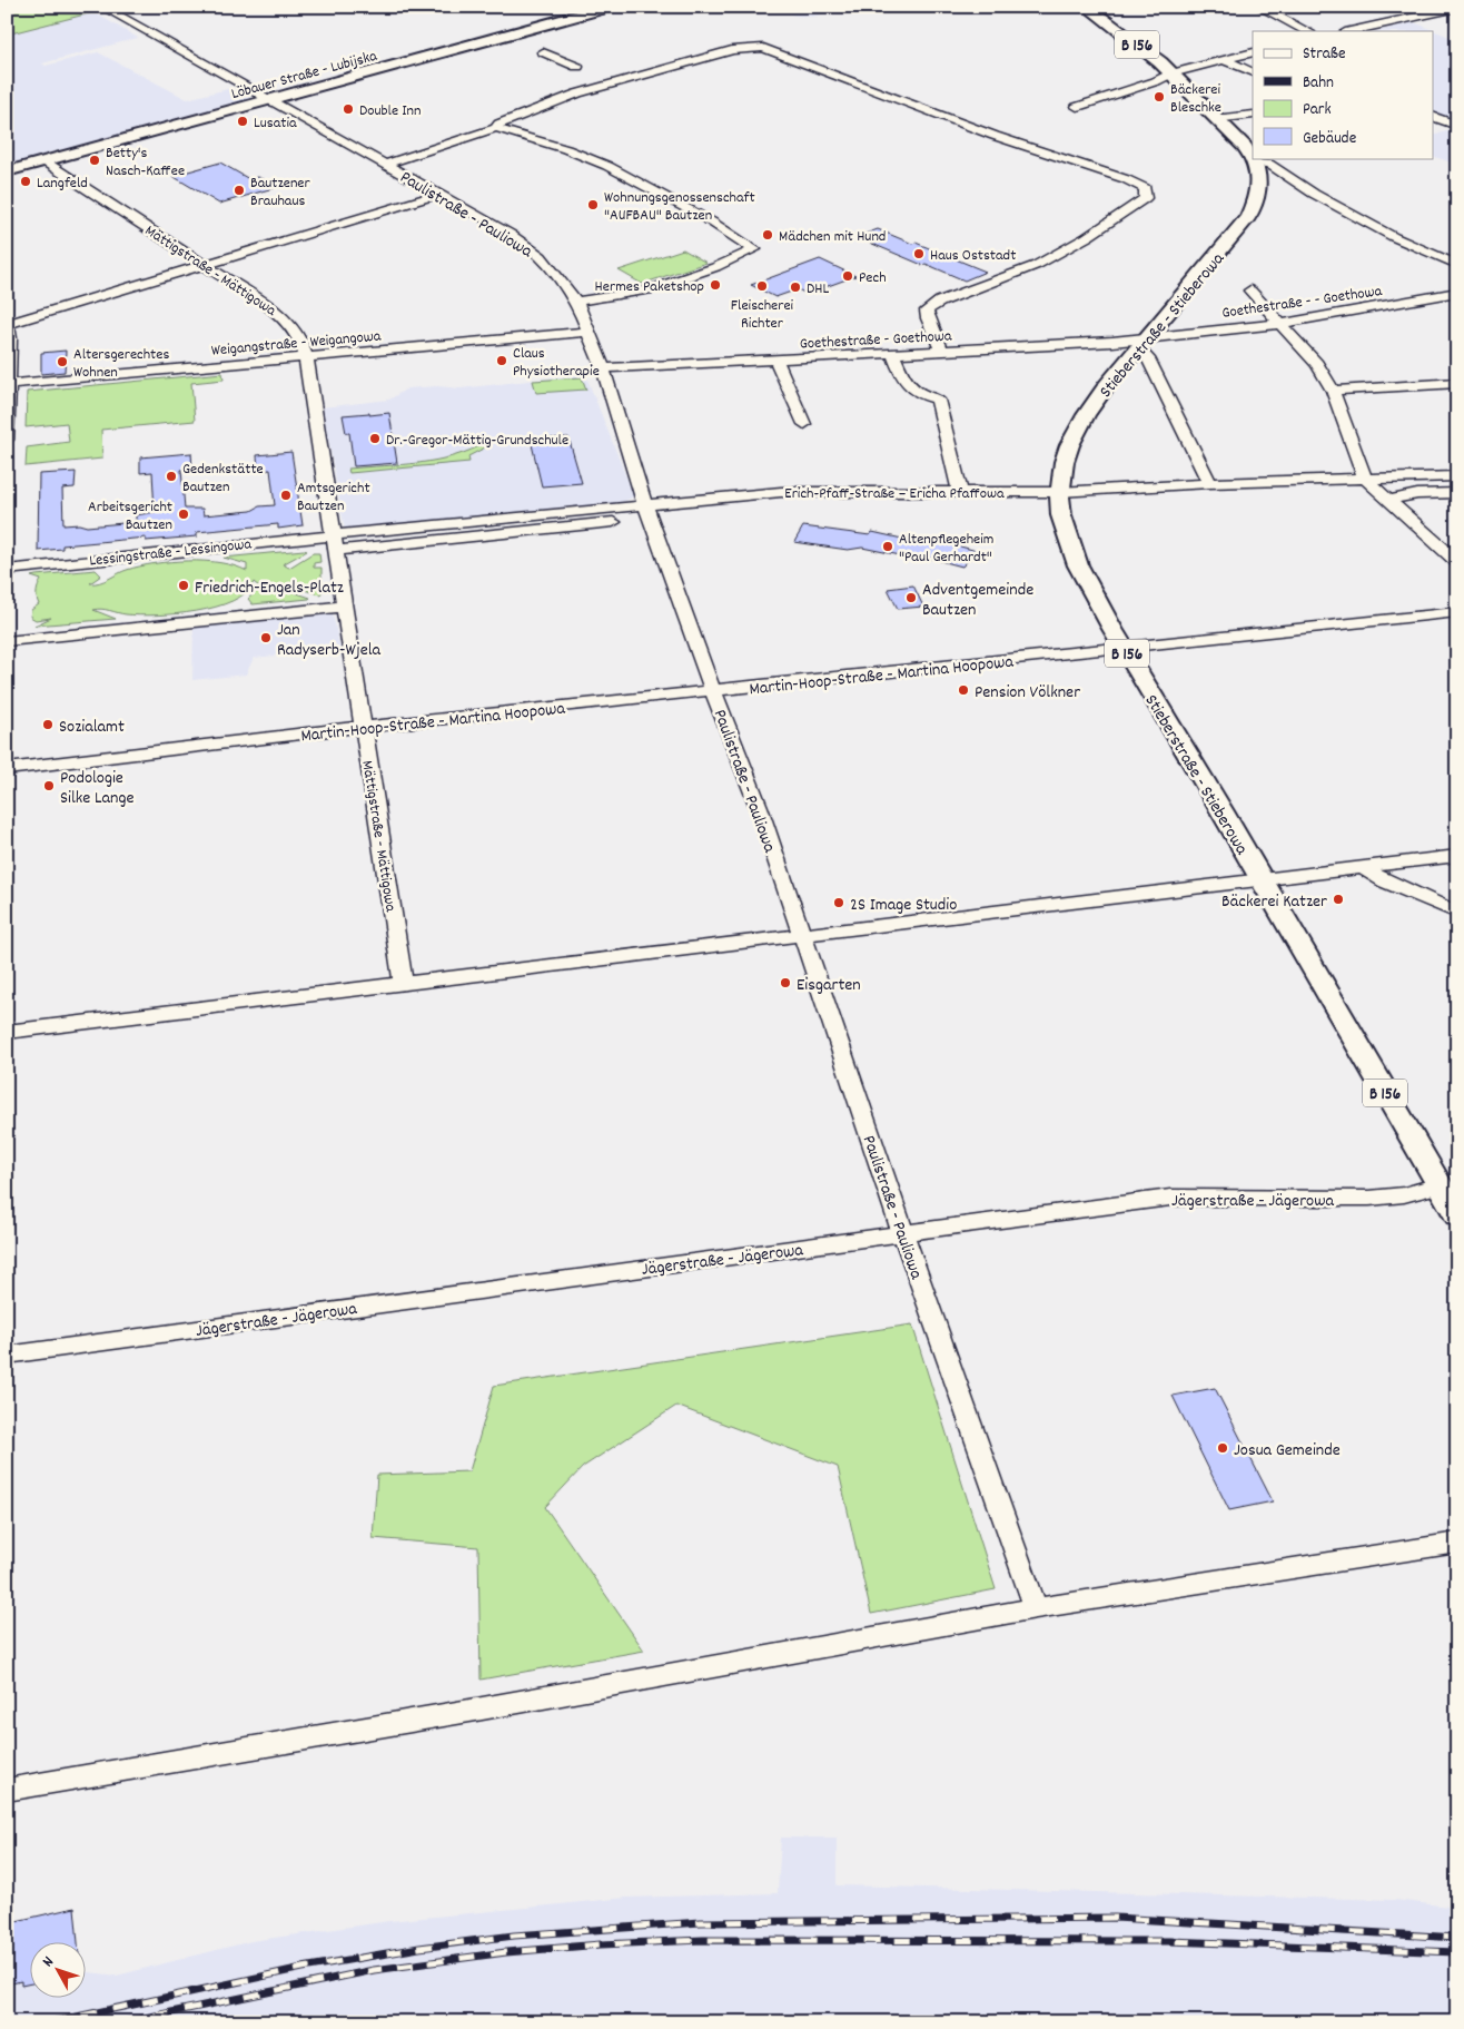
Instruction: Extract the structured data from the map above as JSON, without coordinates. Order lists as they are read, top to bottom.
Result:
{
  "streets": {
    "main road": ["B 156", "Löbauer Straße - Lubijska", "Stieberstraße - Stieberowa"],
    "street": [
      "Paulistraße - Pauliowa",
      "Mättigstraße - Mättigowa",
      "Goethestraße - - Goethowa",
      "Goethestraße - Goethowa",
      "Weigangstraße - Weigangowa",
      "Erich-Pfaff-Straße – Ericha Pfaffowa",
      "Lessingstraße - Lessingowa",
      "Martin-Hoop-Straße - Martina Hoopowa",
      "Jägerstraße - Jägerowa"
    ]
  },
  "crossings": [
    ["B 156", "Stieberstraße - Stieberowa"],
    ["Löbauer Straße - Lubijska", "Paulistraße - Pauliowa"],
    ["Löbauer Straße - Lubijska", "Mättigstraße - Mättigowa"],
    ["Paulistraße - Pauliowa", "Goethestraße - Goethowa"],
    ["Paulistraße - Pauliowa", "Weigangstraße - Weigangowa"],
    ["Paulistraße - Pauliowa", "Erich-Pfaff-Straße – Ericha Pfaffowa"],
    ["Paulistraße - Pauliowa", "Martin-Hoop-Straße - Martina Hoopowa"],
    ["Paulistraße - Pauliowa", "Jägerstraße - Jägerowa"],
    ["Mättigstraße - Mättigowa", "Weigangstraße - Weigangowa"],
    ["Mättigstraße - Mättigowa", "Erich-Pfaff-Straße – Ericha Pfaffowa"],
    ["Mättigstraße - Mättigowa", "Lessingstraße - Lessingowa"],
    ["Mättigstraße - Mättigowa", "Martin-Hoop-Straße - Martina Hoopowa"],
    ["Goethestraße - - Goethowa", "Stieberstraße - Stieberowa"],
    ["Goethestraße - - Goethowa", "Goethestraße - Goethowa"],
    ["Stieberstraße - Stieberowa", "Goethestraße - Goethowa"],
    ["Stieberstraße - Stieberowa", "Erich-Pfaff-Straße – Ericha Pfaffowa"],
    ["Stieberstraße - Stieberowa", "Martin-Hoop-Straße - Martina Hoopowa"],
    ["Stieberstraße - Stieberowa", "Jägerstraße - Jägerowa"],
    ["Erich-Pfaff-Straße – Ericha Pfaffowa", "Lessingstraße - Lessingowa"]
  ],
  "places": [
    "Bäckerei Bleschke",
    "Double Inn",
    "Lusatia",
    "Betty's Nasch-Kaffee",
    "Langfeld",
    "Bautzener Brauhaus",
    "Wohnungsgenossenschaft \"AUFBAU\" Bautzen",
    "Mädchen mit Hund",
    "Haus Oststadt",
    "Pech",
    "Hermes Paketshop",
    "Fleischerei Richter",
    "DHL",
    "Claus Physiotherapie",
    "Altersgerechtes Wohnen",
    "Dr.-Gregor-Mättig-Grundschule",
    "Gedenkstätte Bautzen",
    "Amtsgericht Bautzen",
    "Arbeitsgericht Bautzen",
    "Altenpflegeheim \"Paul Gerhardt\"",
    "Friedrich-Engels-Platz",
    "Adventgemeinde Bautzen",
    "Jan Radyserb-Wjela",
    "Pension Völkner",
    "Sozialamt",
    "Podologie Silke Lange",
    "Bäckerei Katzer",
    "2S Image Studio",
    "Eisgarten",
    "Josua Gemeinde"
  ],
  "legend": [
    "Straße",
    "Bahn",
    "Park",
    "Gebäude"
  ],
  "north": "top left"
}
